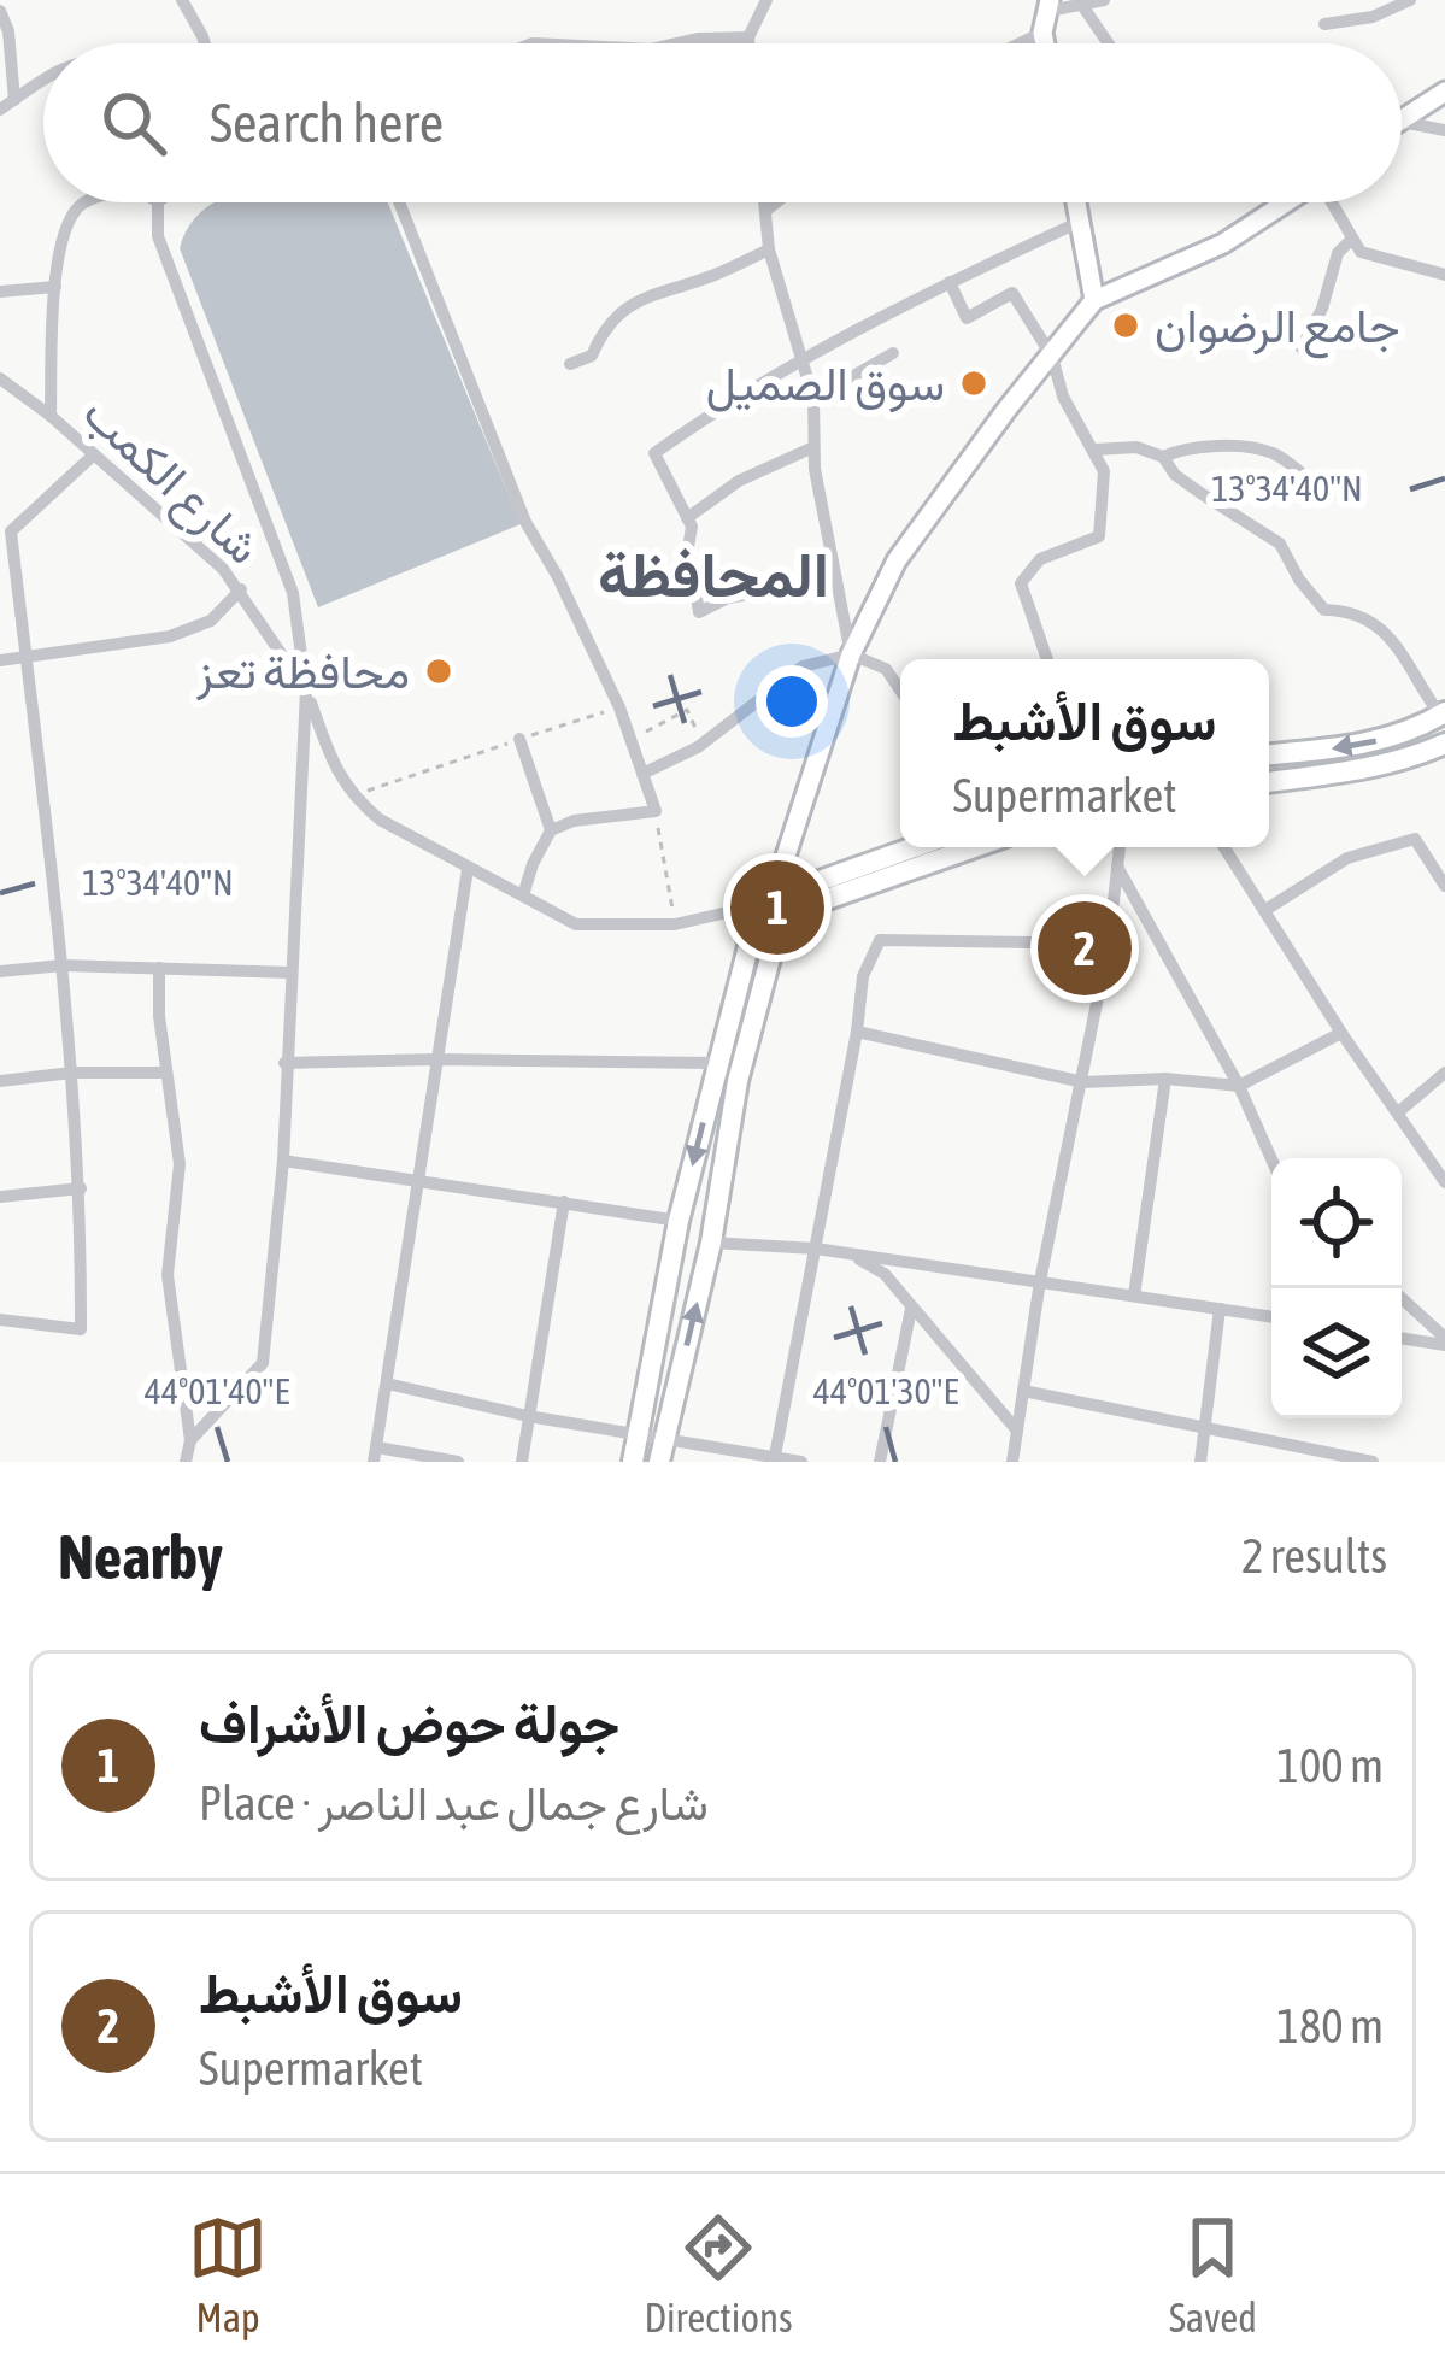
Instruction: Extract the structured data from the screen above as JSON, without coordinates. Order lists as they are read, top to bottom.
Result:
{
  "streets": {
    "street": ["شارع الكمب"]
  },
  "districts": ["المحافظة"],
  "places": ["جامع الرضوان", "سوق الصميل", "محافظة تعز"],
  "page": {
    "search": "Search here",
    "popup": ["سوق الأشبط", "Supermarket"],
    "pins": ["1", "2"],
    "heading": ["Nearby", "2 results"],
    "list": [
      {
        "mark": "1",
        "name": "جولة حوض الأشراف",
        "note": "Place · شارع جمال عبد الناصر",
        "value": "100 m"
      },
      {
        "mark": "2",
        "name": "سوق الأشبط",
        "note": "Supermarket",
        "value": "180 m"
      }
    ],
    "nav": ["Map", "Directions", "Saved"]
  },
  "coordinates": ["13°34'40\"N", "44°01'30\"E", "44°01'40\"E"]
}
